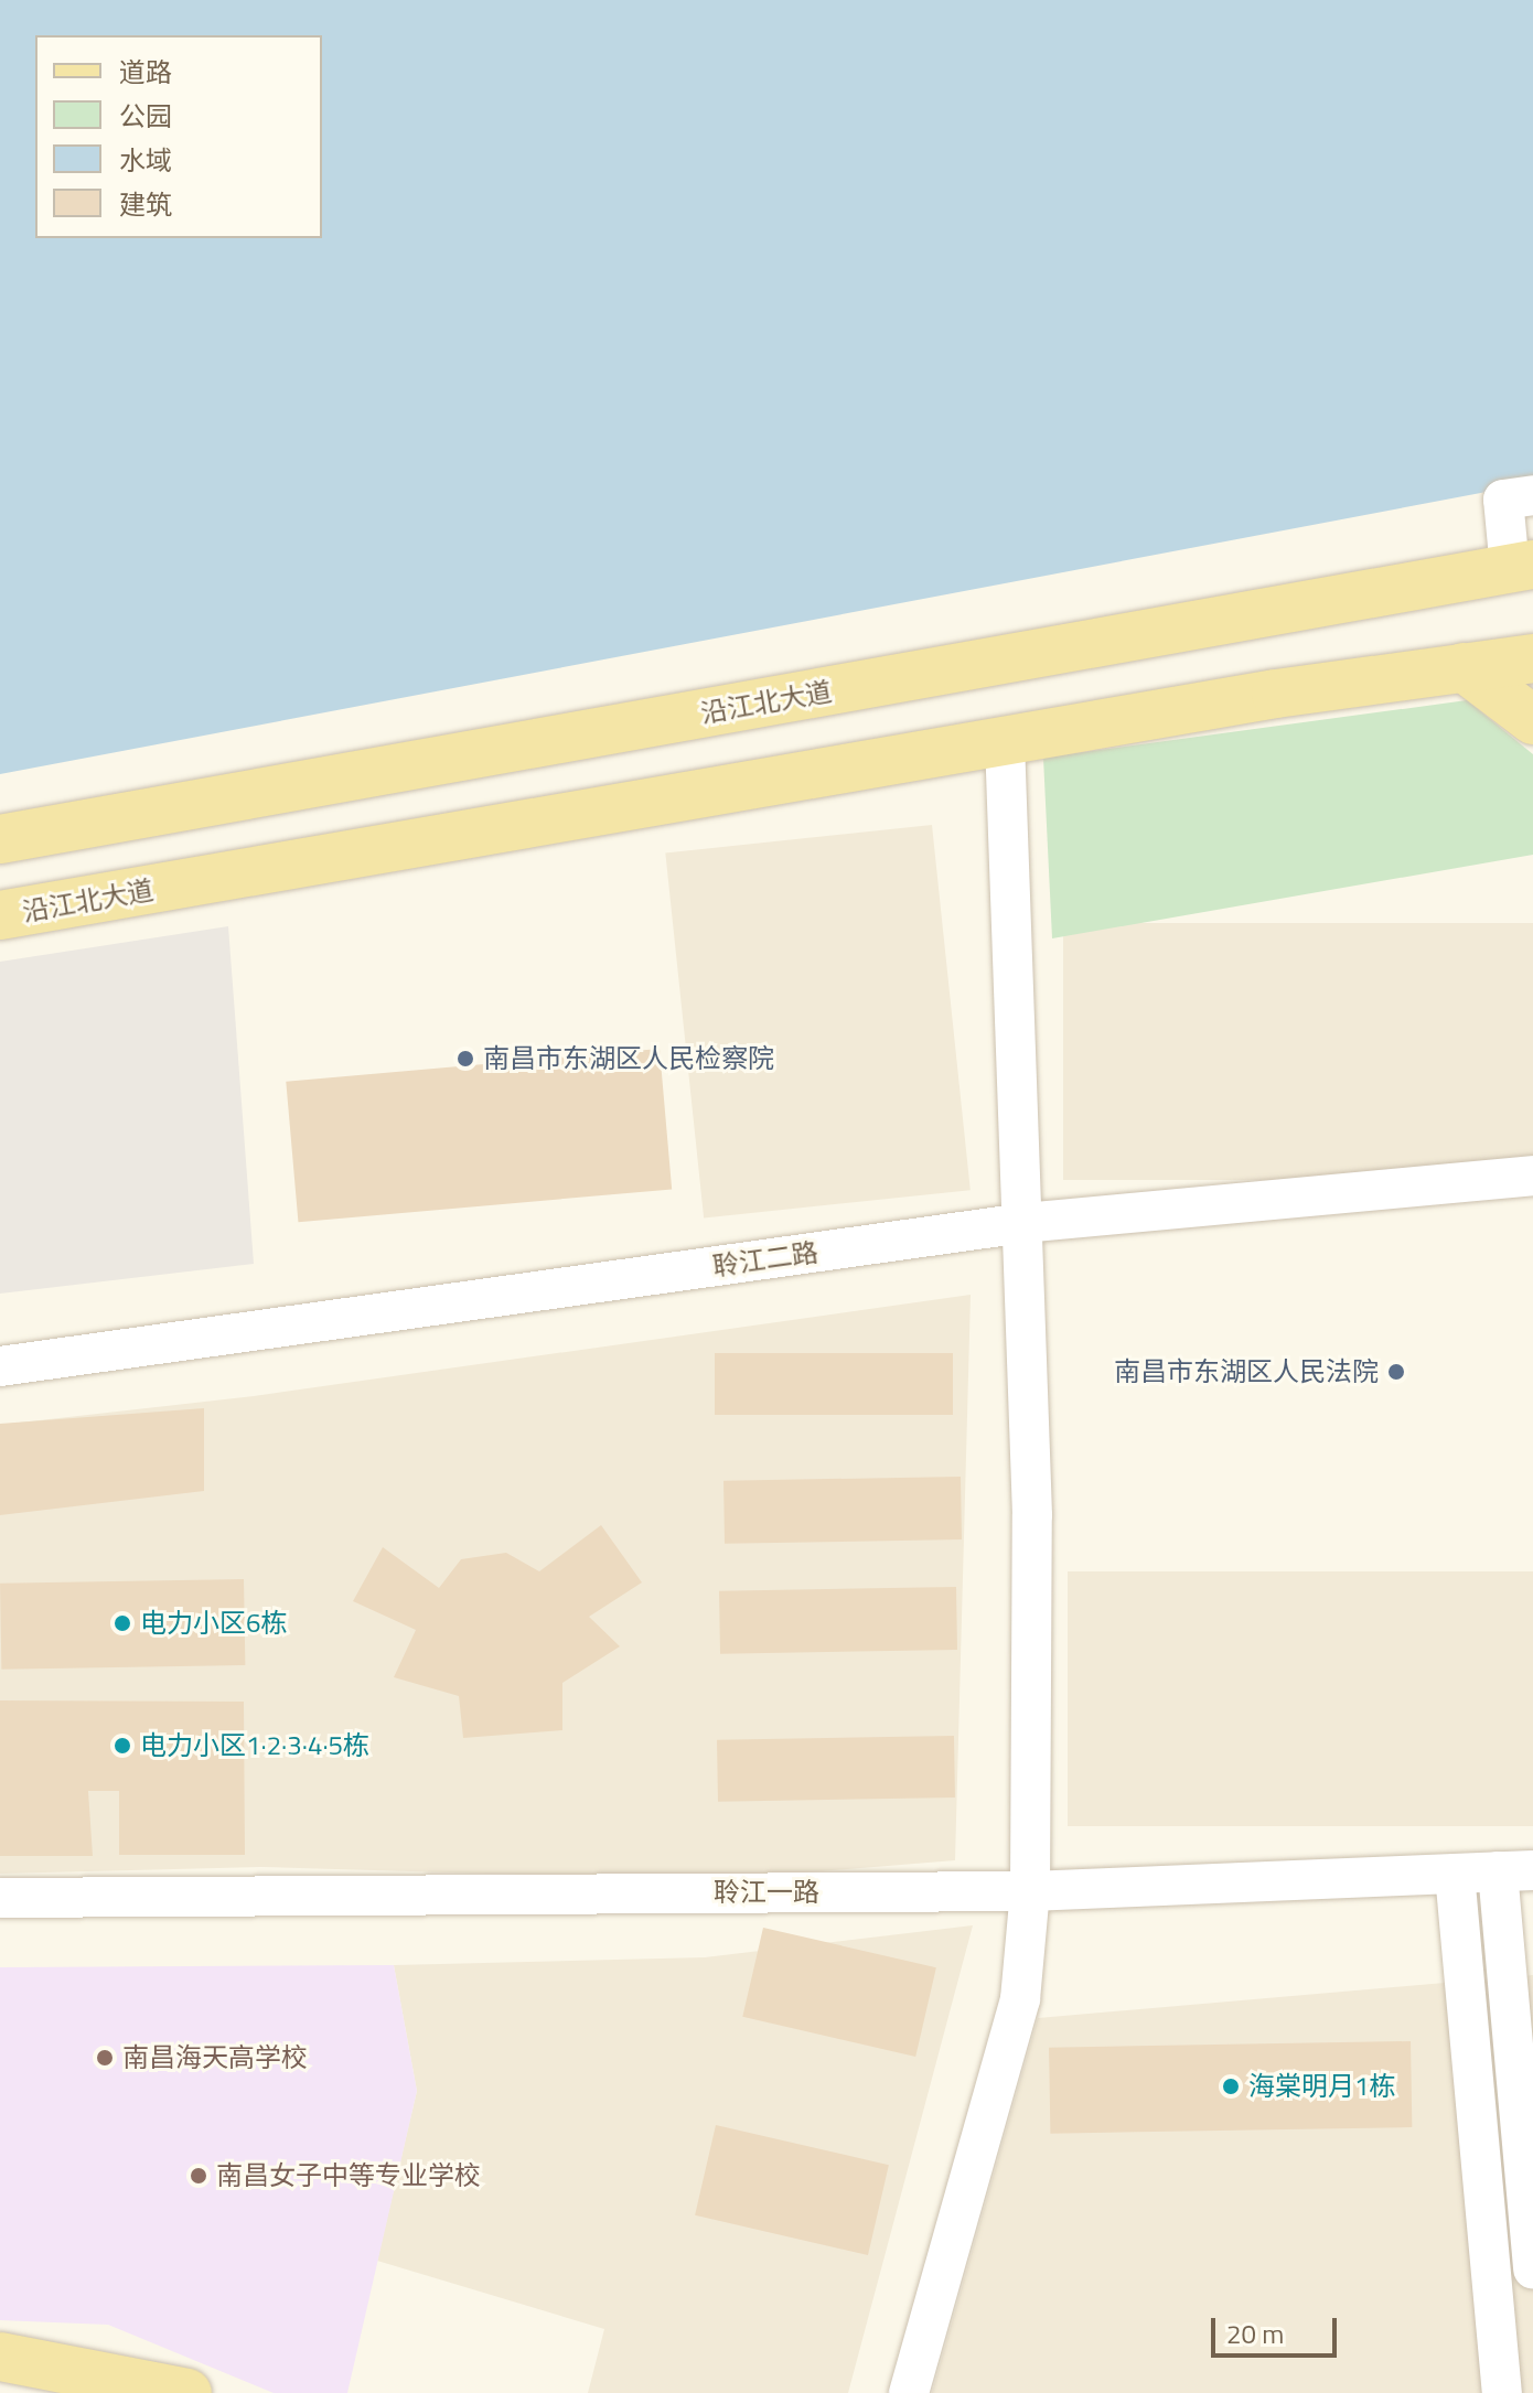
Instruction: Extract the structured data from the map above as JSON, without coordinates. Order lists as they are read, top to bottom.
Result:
{
  "streets": {
    "main road": ["沿江北大道"],
    "street": ["聆江二路", "聆江一路"]
  },
  "places": [
    "南昌市东湖区人民检察院",
    "南昌市东湖区人民法院",
    "电力小区6栋",
    "电力小区1·2·3·4·5栋",
    "南昌海天高学校",
    "海棠明月1栋",
    "南昌女子中等专业学校"
  ],
  "legend": [
    "道路",
    "公园",
    "水域",
    "建筑"
  ],
  "scale_bar": "20 m"
}
